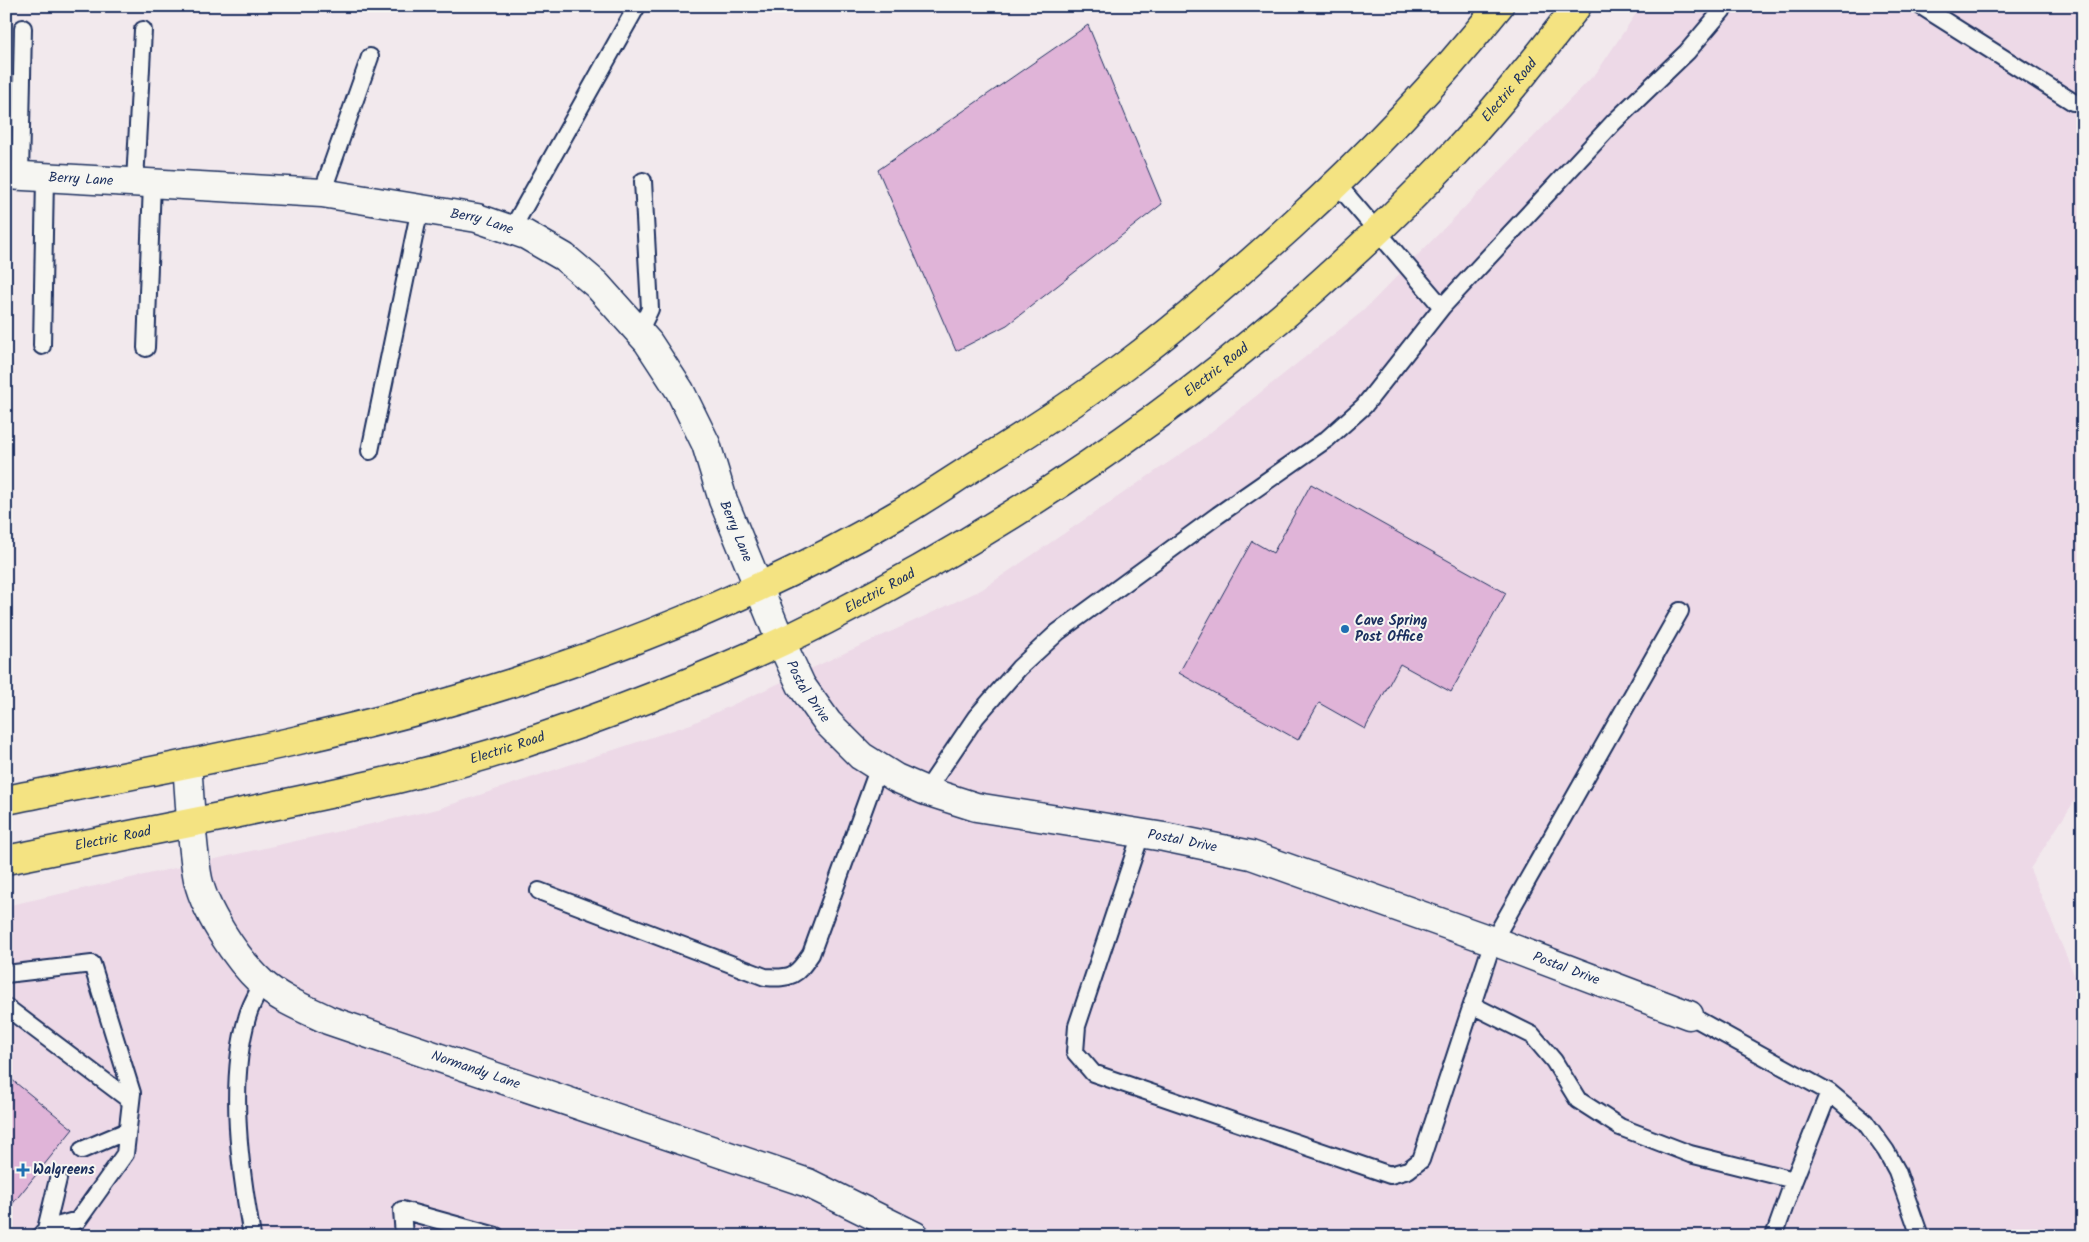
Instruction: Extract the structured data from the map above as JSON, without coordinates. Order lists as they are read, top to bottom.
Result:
{
  "streets": {
    "main road": ["Electric Road"],
    "street": ["Berry Lane", "Postal Drive", "Normandy Lane"]
  },
  "crossings": [
    ["Electric Road", "Postal Drive"],
    ["Electric Road", "Normandy Lane"],
    ["Berry Lane", "Postal Drive"]
  ],
  "places": {
    "other": ["Cave Spring Post Office"],
    "health": ["Walgreens"]
  }
}
